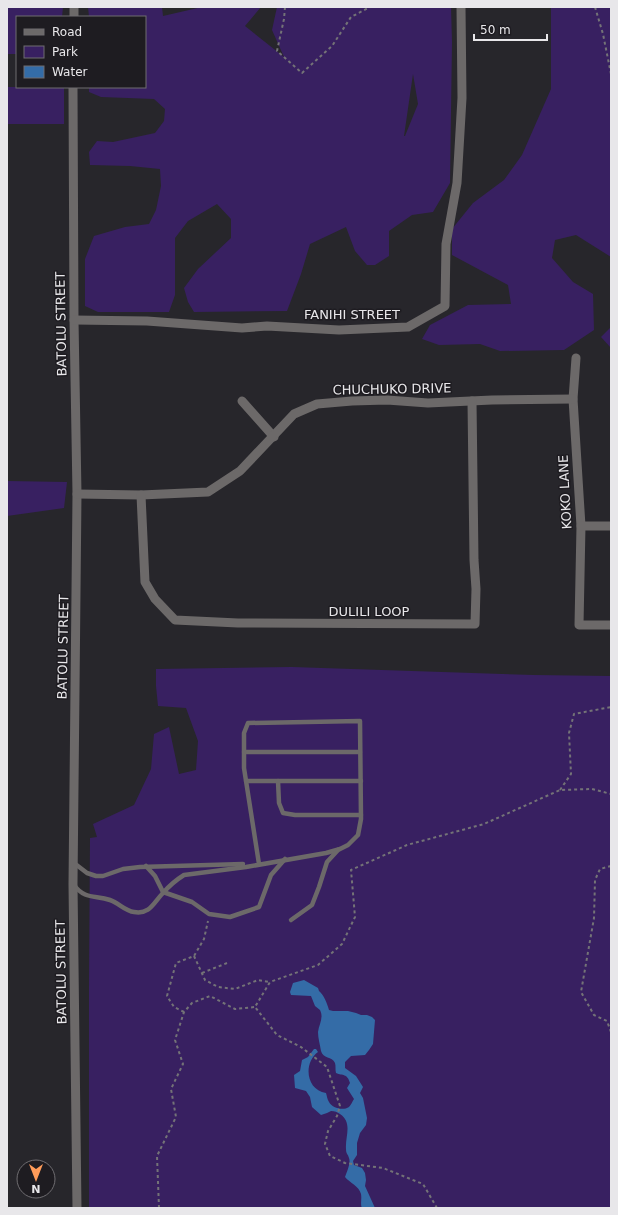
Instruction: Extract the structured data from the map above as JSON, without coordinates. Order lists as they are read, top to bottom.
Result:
{
  "streets": {
    "street": [
      "FANIHI STREET",
      "BATOLU STREET",
      "CHUCHUKO DRIVE",
      "KOKO LANE",
      "DULILI LOOP"
    ]
  },
  "crossings": [
    ["FANIHI STREET", "BATOLU STREET"],
    ["BATOLU STREET", "CHUCHUKO DRIVE"],
    ["CHUCHUKO DRIVE", "KOKO LANE"],
    ["CHUCHUKO DRIVE", "DULILI LOOP"]
  ],
  "legend": ["Road", "Park", "Water"],
  "scale_bar": "50 m",
  "north": "bottom"
}
